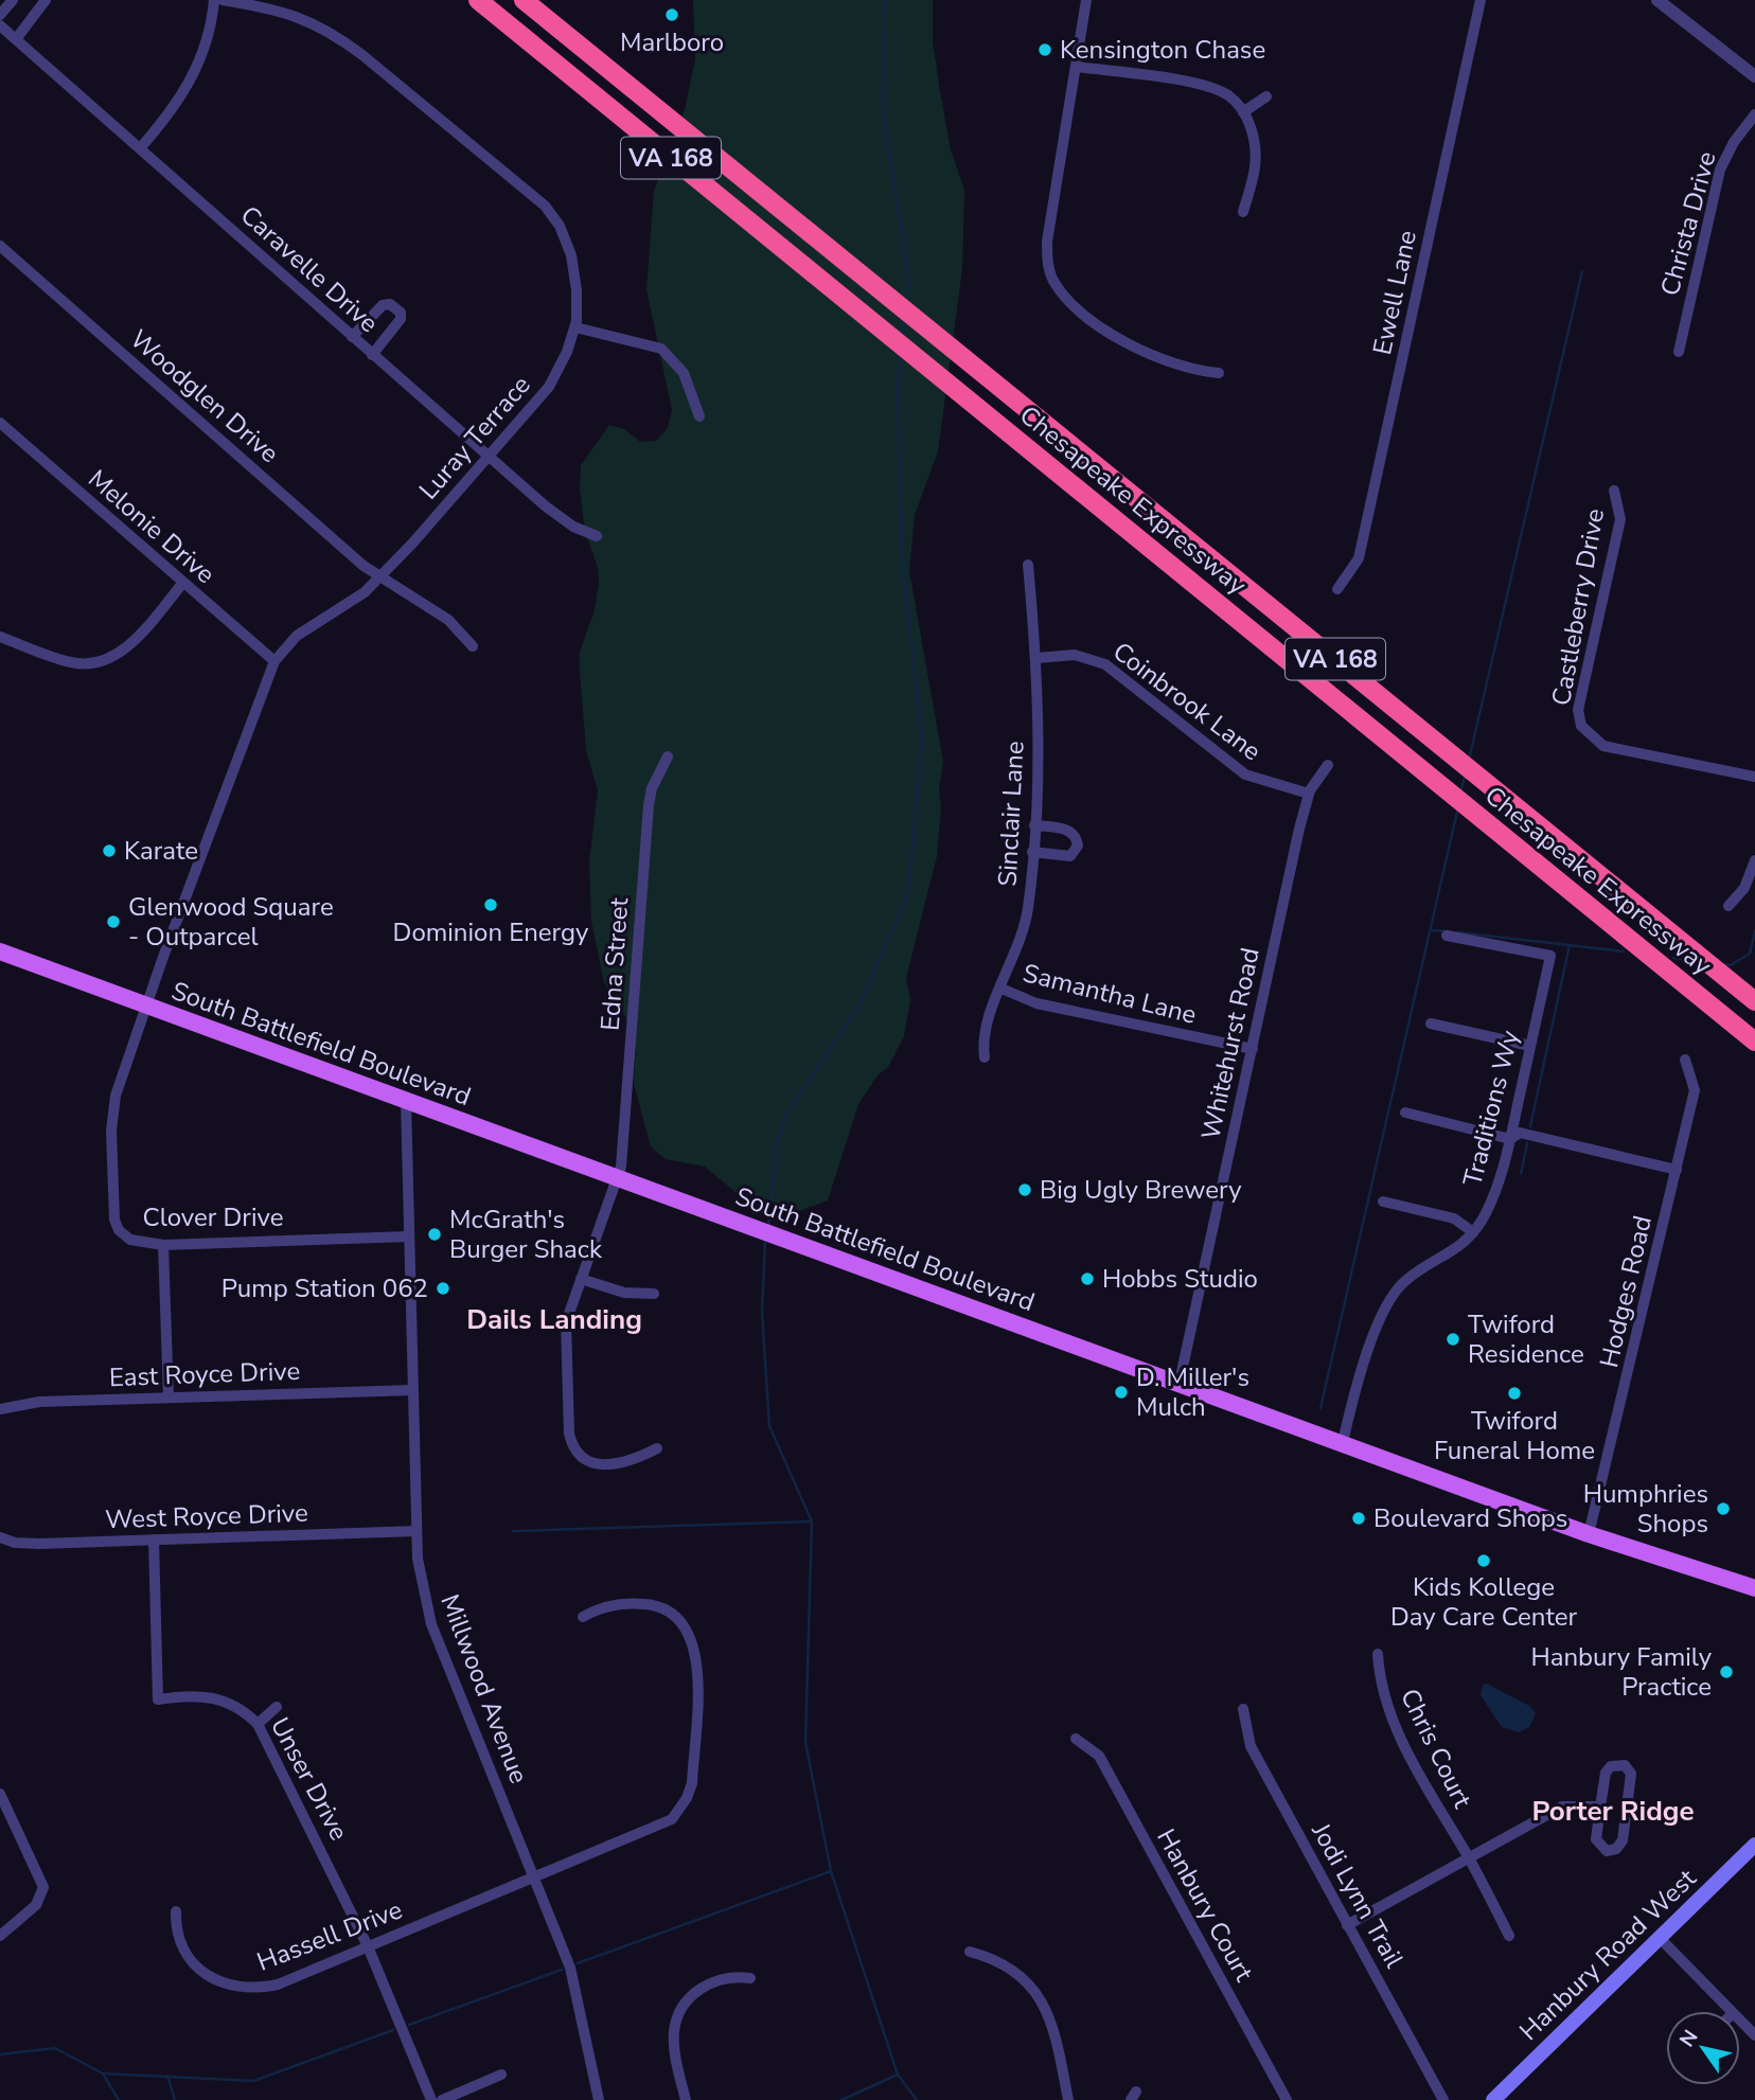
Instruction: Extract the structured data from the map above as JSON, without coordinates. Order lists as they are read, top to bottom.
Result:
{
  "streets": {
    "highway": ["VA 168", "Chesapeake Expressway"],
    "main road": ["South Battlefield Boulevard", "Hanbury Road West"],
    "street": [
      "Christa Drive",
      "Caravelle Drive",
      "Ewell Lane",
      "Woodglen Drive",
      "Luray Terrace",
      "Melonie Drive",
      "Castleberry Drive",
      "Coinbrook Lane",
      "Sinclair Lane",
      "Edna Street",
      "Samantha Lane",
      "Whitehurst Road",
      "Traditions Wy",
      "Clover Drive",
      "Hodges Road",
      "East Royce Drive",
      "West Royce Drive",
      "Millwood Avenue",
      "Chris Court",
      "Unser Drive",
      "Jodi Lynn Trail",
      "Hanbury Court",
      "Hassell Drive"
    ]
  },
  "crossings": [
    ["Caravelle Drive", "Luray Terrace"],
    ["Woodglen Drive", "Luray Terrace"],
    ["Luray Terrace", "Melonie Drive"],
    ["Luray Terrace", "South Battlefield Boulevard"],
    ["Luray Terrace", "Clover Drive"],
    ["Coinbrook Lane", "Sinclair Lane"],
    ["Coinbrook Lane", "Whitehurst Road"],
    ["Sinclair Lane", "Samantha Lane"],
    ["Edna Street", "South Battlefield Boulevard"],
    ["Samantha Lane", "Whitehurst Road"],
    ["South Battlefield Boulevard", "Whitehurst Road"],
    ["South Battlefield Boulevard", "Traditions Wy"],
    ["South Battlefield Boulevard", "Clover Drive"],
    ["South Battlefield Boulevard", "Hodges Road"],
    ["South Battlefield Boulevard", "Millwood Avenue"],
    ["Clover Drive", "Millwood Avenue"],
    ["East Royce Drive", "Millwood Avenue"],
    ["West Royce Drive", "Millwood Avenue"],
    ["West Royce Drive", "Unser Drive"],
    ["Millwood Avenue", "Hassell Drive"],
    ["Unser Drive", "Hassell Drive"]
  ],
  "districts": ["Dails Landing", "Porter Ridge"],
  "places": [
    "Marlboro",
    "Kensington Chase",
    "Karate",
    "Dominion Energy",
    "Glenwood Square - Outparcel",
    "Big Ugly Brewery",
    "McGrath's Burger Shack",
    "Hobbs Studio",
    "Pump Station 062",
    "Twiford Residence",
    "D. Miller's Mulch",
    "Twiford Funeral Home",
    "Humphries Shops",
    "Boulevard Shops",
    "Kids Kollege Day Care Center",
    "Hanbury Family Practice"
  ],
  "north": "top left"
}
